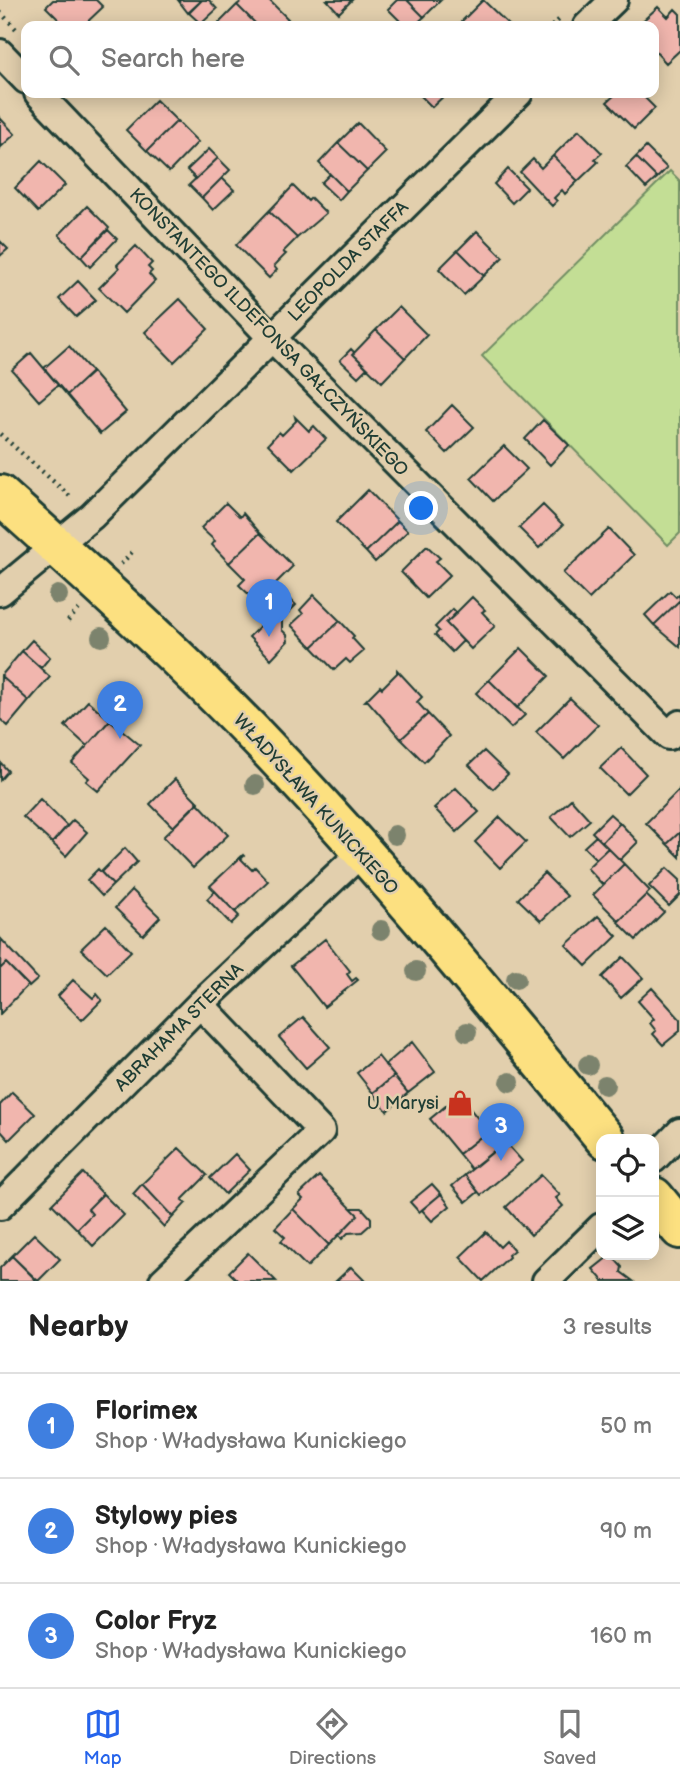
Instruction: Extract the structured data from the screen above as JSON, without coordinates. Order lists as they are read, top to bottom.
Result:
{
  "streets": {
    "main road": ["WŁADYSŁAWA KUNICKIEGO"],
    "street": ["LEOPOLDA STAFFA", "KONSTANTEGO ILDEFONSA GAŁCZYŃSKIEGO", "ABRAHAMA STERNA"]
  },
  "crossings": [
    ["LEOPOLDA STAFFA", "KONSTANTEGO ILDEFONSA GAŁCZYŃSKIEGO"],
    ["LEOPOLDA STAFFA", "WŁADYSŁAWA KUNICKIEGO"],
    ["WŁADYSŁAWA KUNICKIEGO", "ABRAHAMA STERNA"]
  ],
  "places": {
    "shop": ["U Marysi"]
  },
  "page": {
    "search": "Search here",
    "pins": ["1", "2", "3"],
    "heading": ["Nearby", "3 results"],
    "list": [
      {
        "mark": "1",
        "name": "Florimex",
        "note": "Shop · Władysława Kunickiego",
        "value": "50 m"
      },
      {
        "mark": "2",
        "name": "Stylowy pies",
        "note": "Shop · Władysława Kunickiego",
        "value": "90 m"
      },
      {
        "mark": "3",
        "name": "Color Fryz",
        "note": "Shop · Władysława Kunickiego",
        "value": "160 m"
      }
    ],
    "nav": ["Map", "Directions", "Saved"]
  }
}
